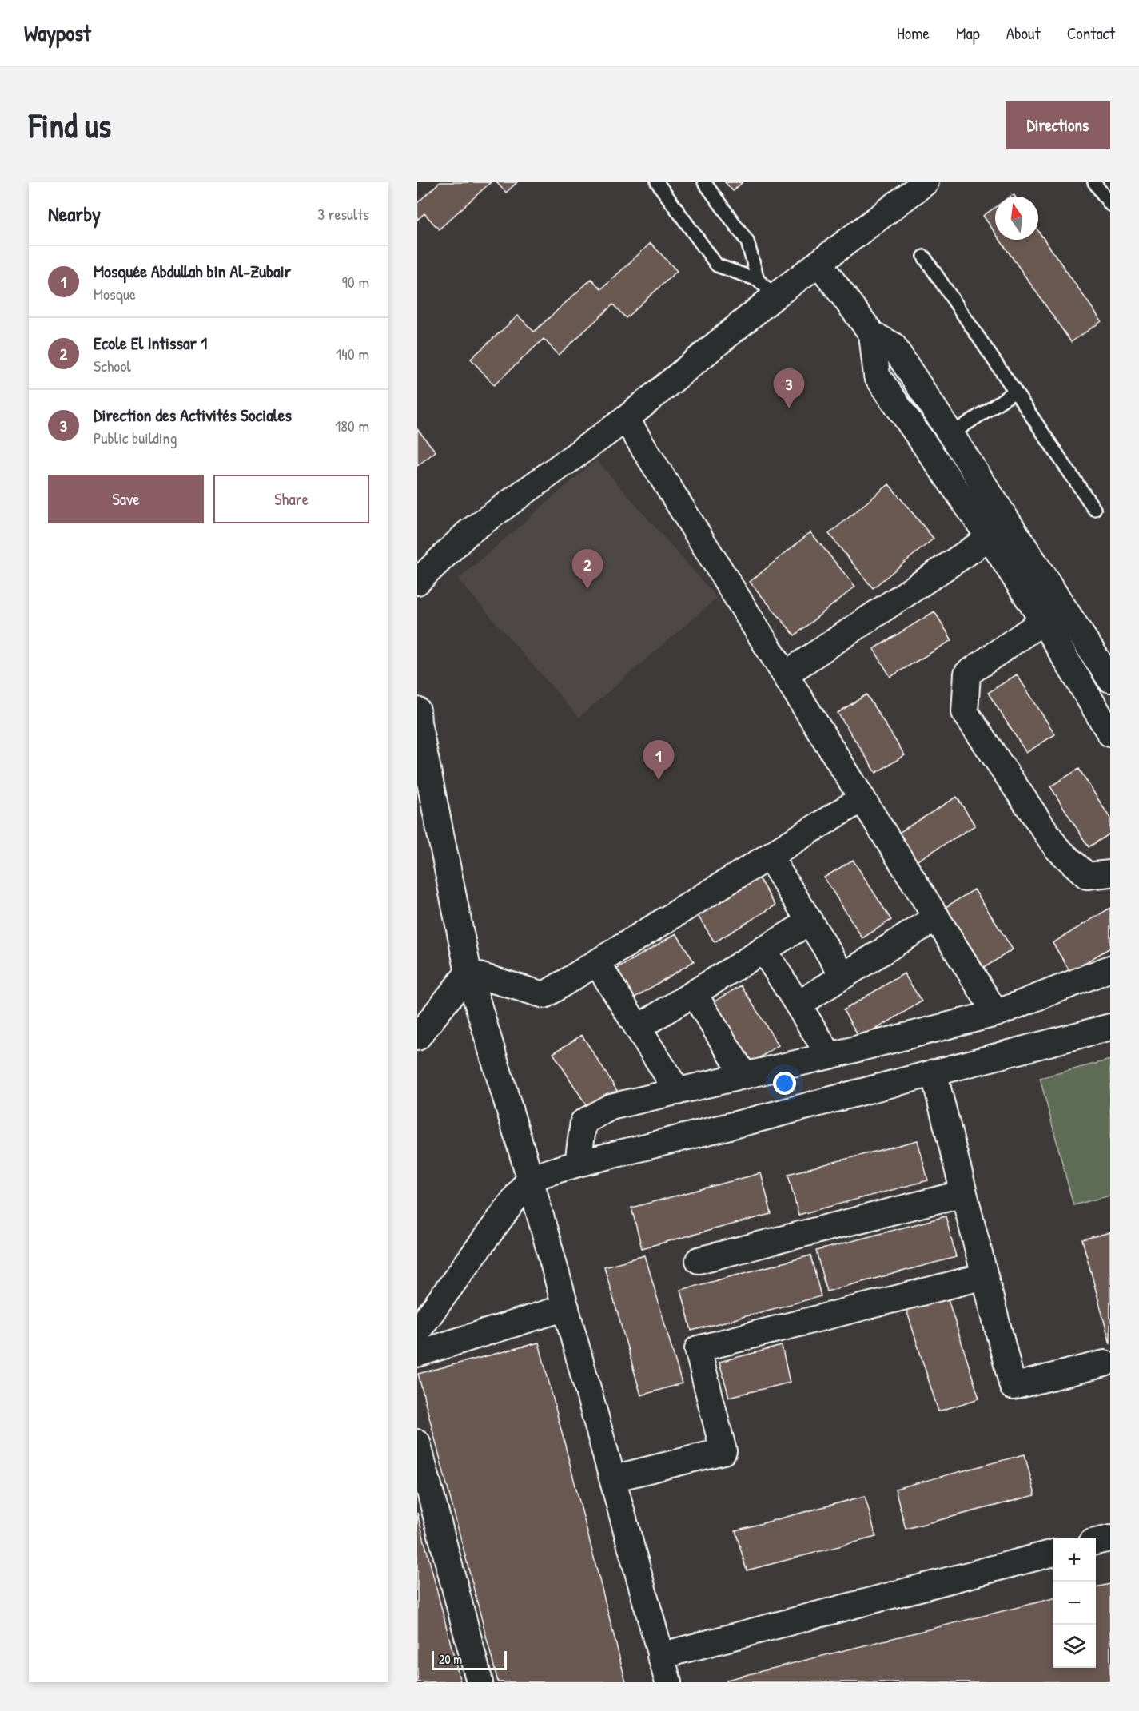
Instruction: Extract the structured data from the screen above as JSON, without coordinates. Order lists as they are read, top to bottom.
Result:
{
  "scale_bar": "20 m",
  "north": "top",
  "page": {
    "header": "Waypost",
    "nav": [
      "Home",
      "Map",
      "About",
      "Contact"
    ],
    "buttons": [
      "Directions",
      ["Save", "Share"]
    ],
    "title": "Find us",
    "heading": ["Nearby", "3 results"],
    "list": [
      {
        "mark": "1",
        "name": "Mosquée Abdullah bin Al-Zubair",
        "note": "Mosque",
        "value": "90 m"
      },
      {
        "mark": "2",
        "name": "Ecole El Intissar 1",
        "note": "School",
        "value": "140 m"
      },
      {
        "mark": "3",
        "name": "Direction des Activités Sociales",
        "note": "Public building",
        "value": "180 m"
      }
    ],
    "pins": ["3", "2", "1"],
    "map_buttons": ["+", "−"],
    "scale": "20 m"
  }
}
